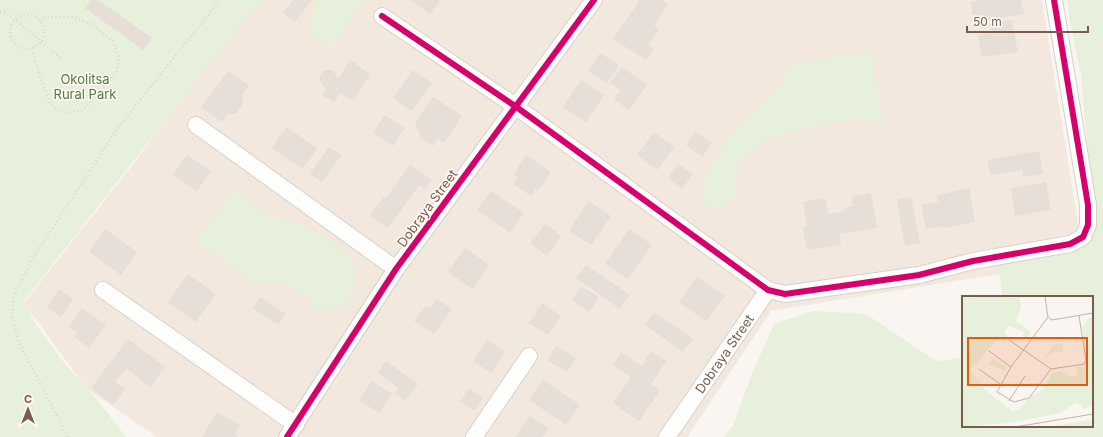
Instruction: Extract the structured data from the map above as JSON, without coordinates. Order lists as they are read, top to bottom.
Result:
{
  "streets": {
    "street": ["Dobraya Street"]
  },
  "parks": ["Okolitsa Rural Park"],
  "scale_bar": "50 m",
  "north": "top"
}
